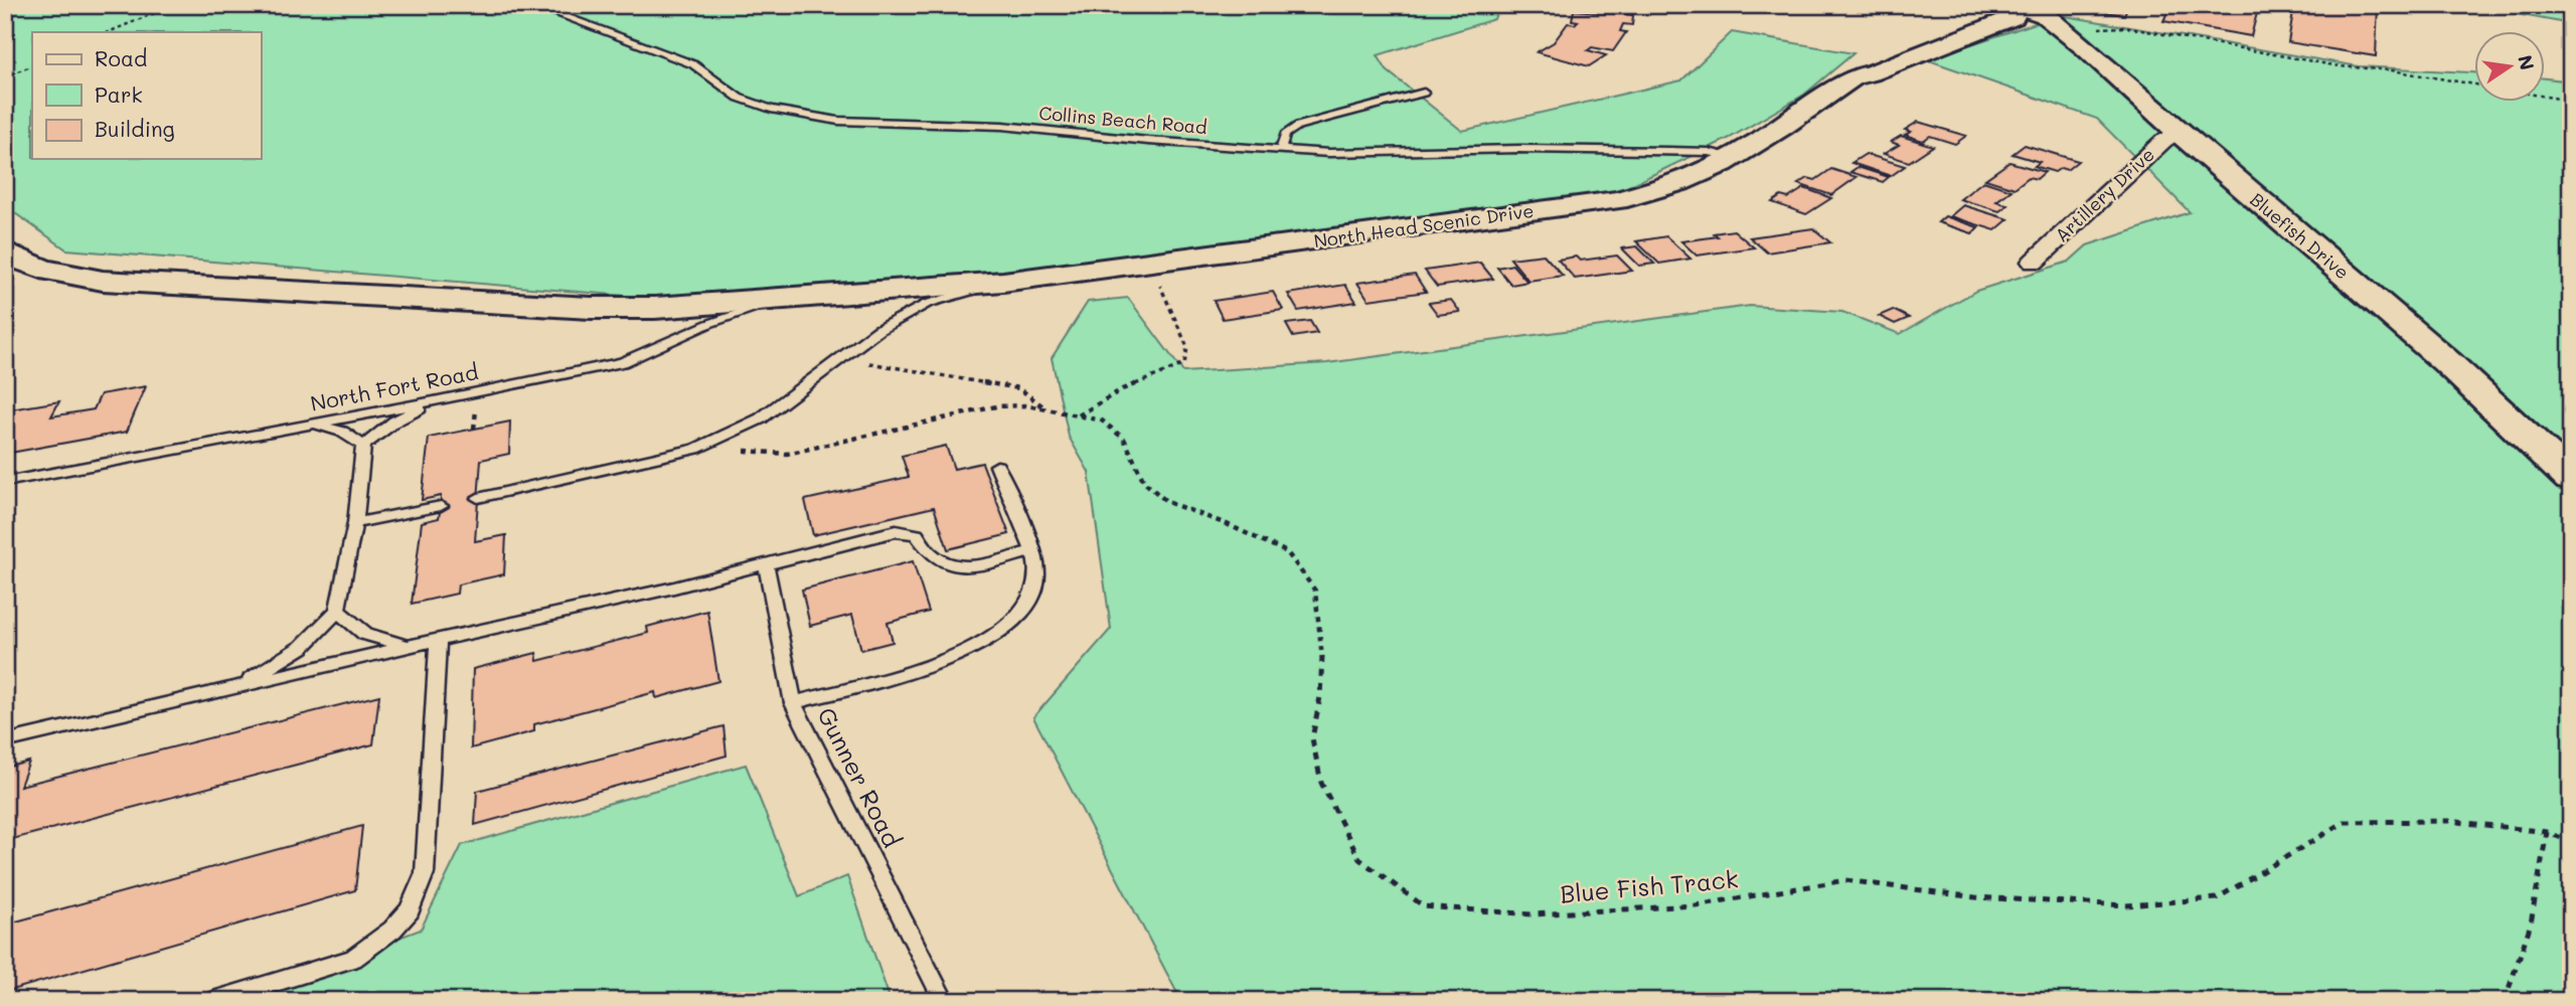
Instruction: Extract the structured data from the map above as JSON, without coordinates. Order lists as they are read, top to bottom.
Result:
{
  "streets": {
    "street": ["Artillery Drive", "North Head Scenic Drive", "Bluefish Drive"],
    "lane": ["Collins Beach Road", "North Fort Road", "Gunner Road"],
    "path": ["Blue Fish Track"]
  },
  "crossings": [
    ["Collins Beach Road", "North Head Scenic Drive"],
    ["Artillery Drive", "Bluefish Drive"],
    ["North Head Scenic Drive", "Bluefish Drive"],
    ["North Head Scenic Drive", "North Fort Road"]
  ],
  "legend": ["Road", "Park", "Building"],
  "north": "right"
}
